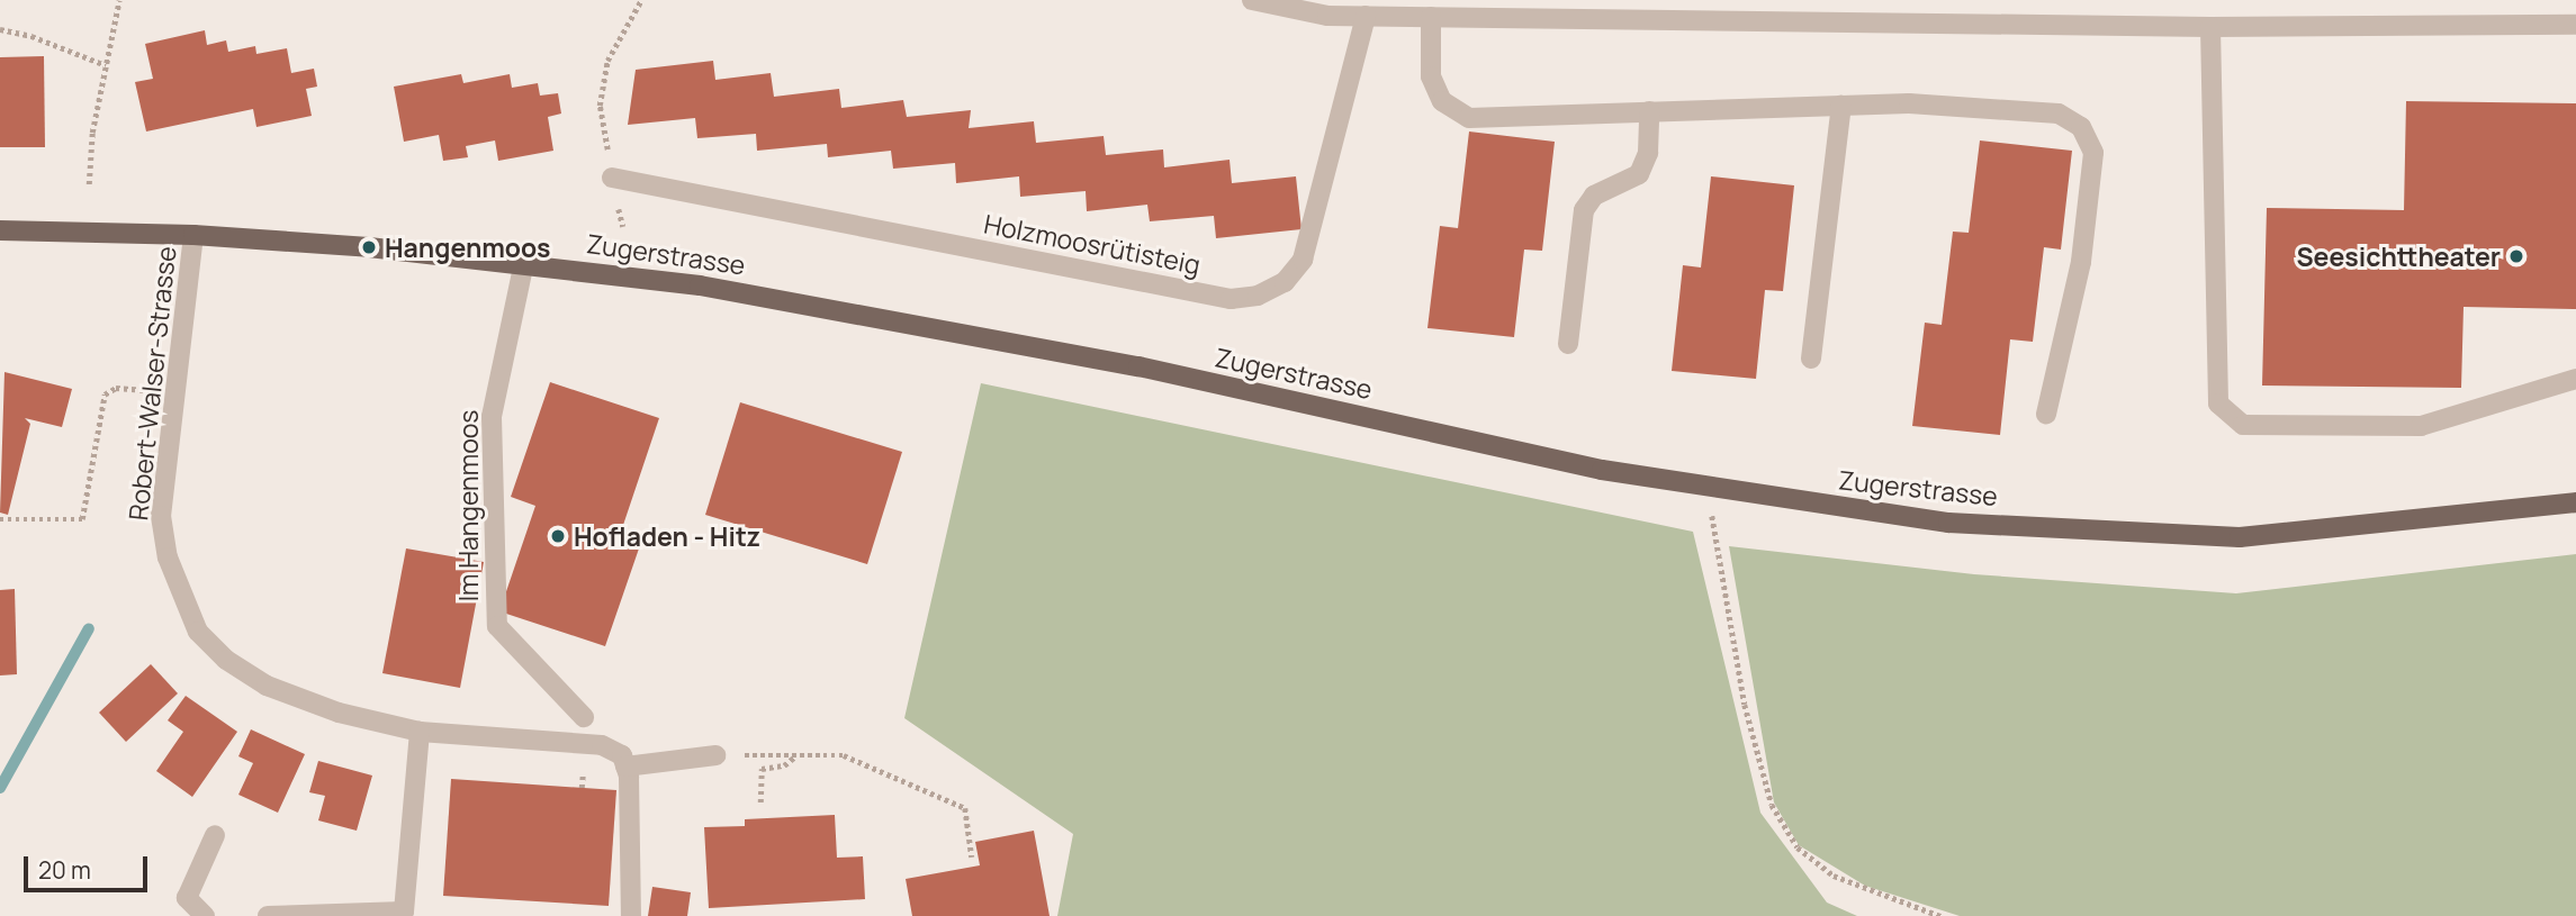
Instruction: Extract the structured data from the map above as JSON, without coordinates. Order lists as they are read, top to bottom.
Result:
{
  "streets": {
    "main road": ["Zugerstrasse"],
    "street": ["Holzmoosrütisteig", "Robert-Walser-Strasse", "Im Hangenmoos"]
  },
  "crossings": [
    ["Zugerstrasse", "Robert-Walser-Strasse"],
    ["Zugerstrasse", "Im Hangenmoos"]
  ],
  "places": ["Hangenmoos", "Seesichttheater", "Hofladen - Hitz"],
  "scale_bar": "20 m"
}
